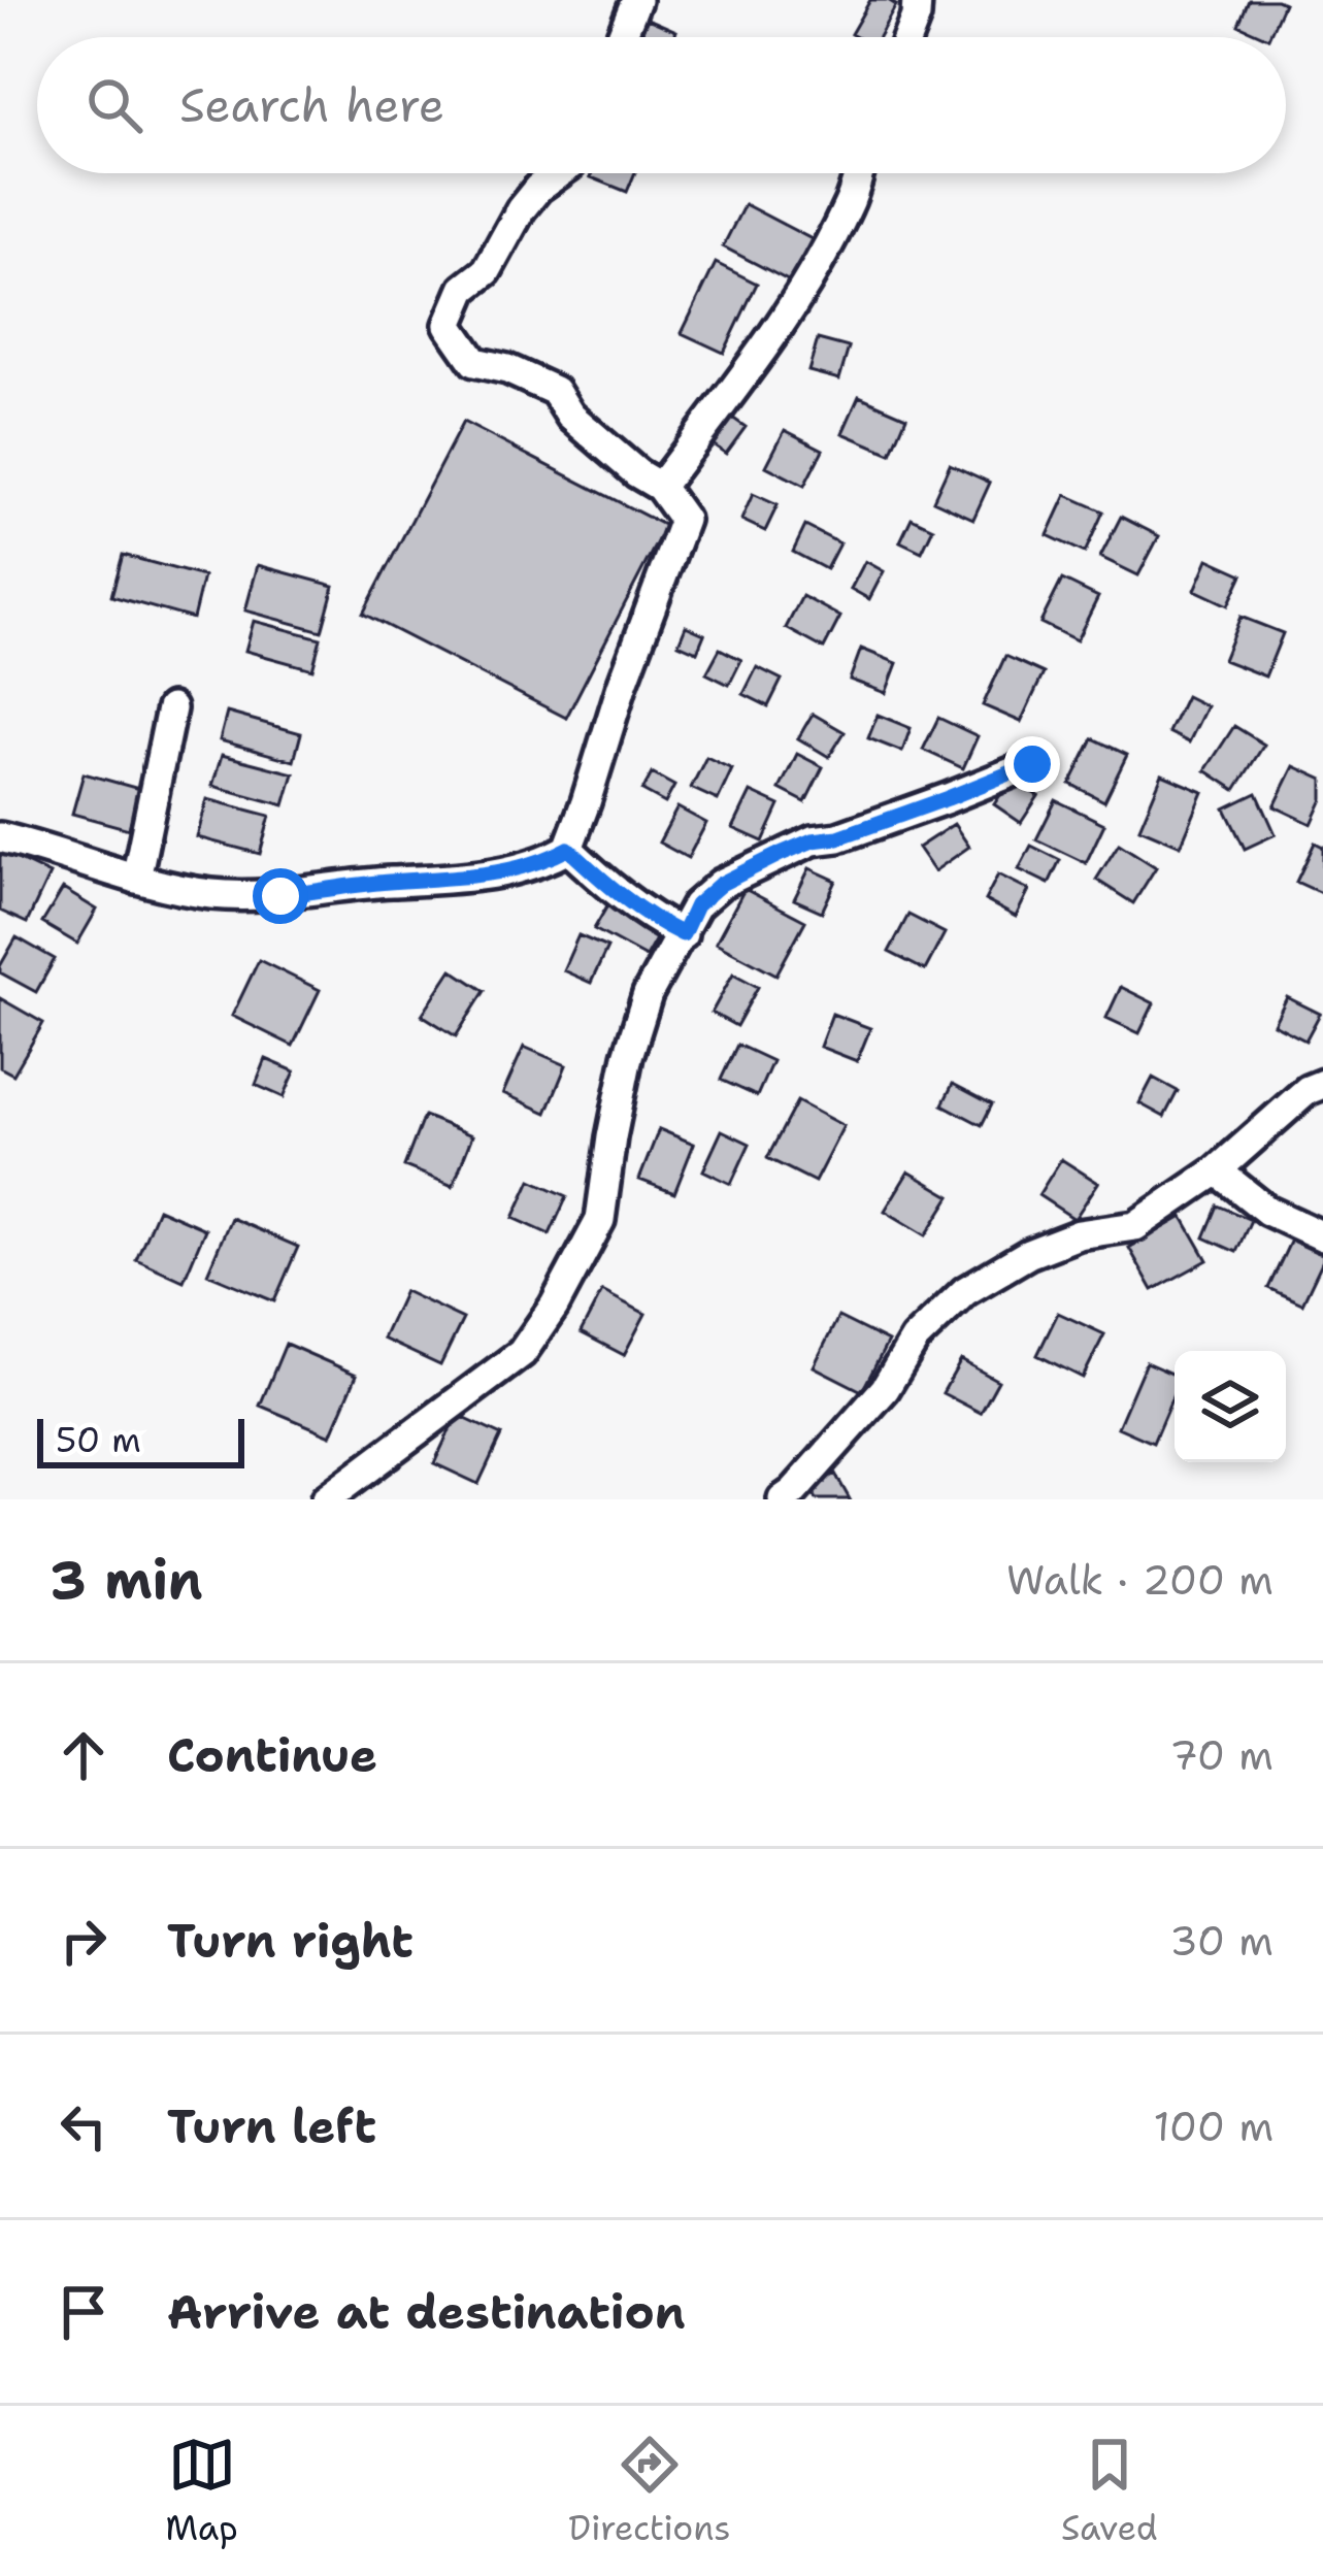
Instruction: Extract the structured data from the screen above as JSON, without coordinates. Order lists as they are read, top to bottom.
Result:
{
  "scale_bar": "50 m",
  "page": {
    "search": "Search here",
    "scale": "50 m",
    "heading": ["3 min", "Walk · 200 m"],
    "list": [
      ["Continue", "70 m"],
      ["Turn right", "30 m"],
      ["Turn left", "100 m"],
      "Arrive at destination"
    ],
    "nav": ["Map", "Directions", "Saved"]
  }
}
